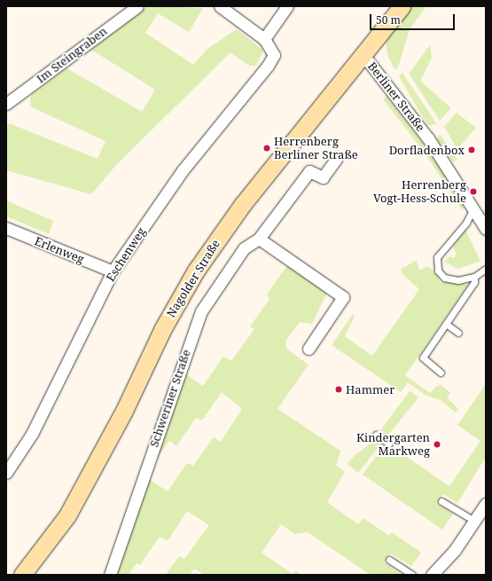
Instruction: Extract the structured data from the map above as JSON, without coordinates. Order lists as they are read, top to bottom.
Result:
{
  "streets": {
    "main road": ["Nagolder Straße"],
    "street": [
      "Im Steingraben",
      "Berliner Straße",
      "Erlenweg",
      "Eschenweg",
      "Schweriner Straße"
    ]
  },
  "crossings": [
    ["Berliner Straße", "Nagolder Straße"],
    ["Erlenweg", "Eschenweg"]
  ],
  "places": [
    "Herrenberg Berliner Straße",
    "Dorfladenbox",
    "Herrenberg Vogt-Hess-Schule",
    "Hammer",
    "Kindergarten Markweg"
  ],
  "scale_bar": "50 m"
}
